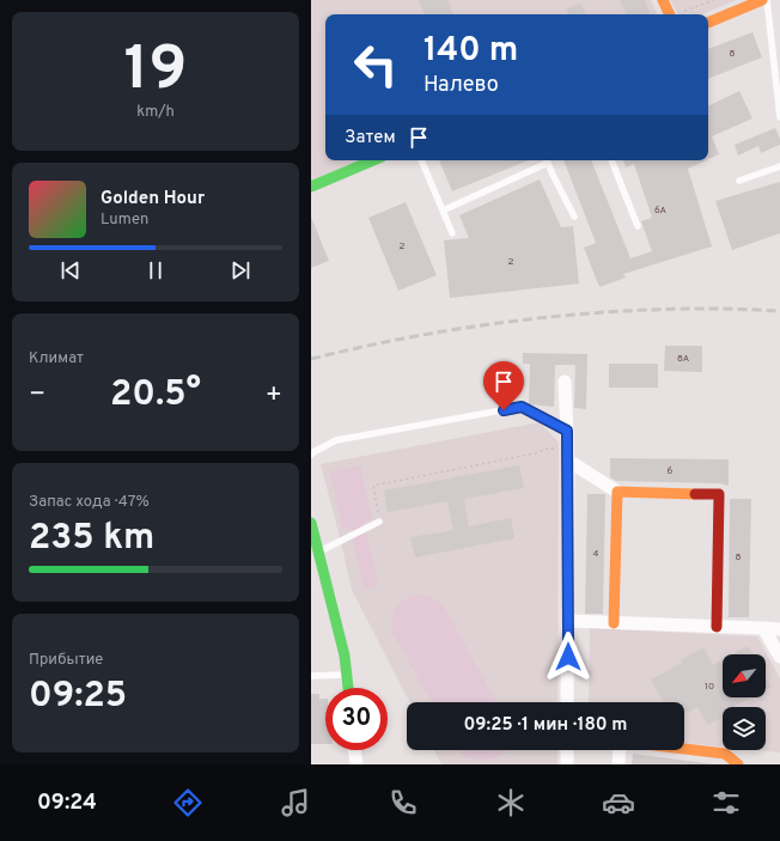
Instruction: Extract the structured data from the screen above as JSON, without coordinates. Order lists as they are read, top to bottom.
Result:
{
  "house_numbers": [
    "8",
    "6А",
    "2",
    "2",
    "8А",
    "6",
    "4",
    "8",
    "10"
  ],
  "north": "bottom left",
  "page": {
    "tile": [
      ["19", "km/h"],
      "Климат",
      ["Запас хода · 47%", "235 km"],
      ["Прибытие", "09:25"]
    ],
    "turn": ["140 m", "Налево"],
    "then": "Затем",
    "song": ["Golden Hour", "Lumen"],
    "heat": ["−", "20.5°", "+"],
    "limit": "30",
    "trip": "09:25 · 1 мин · 180 m",
    "tabs": "09:24"
  }
}
